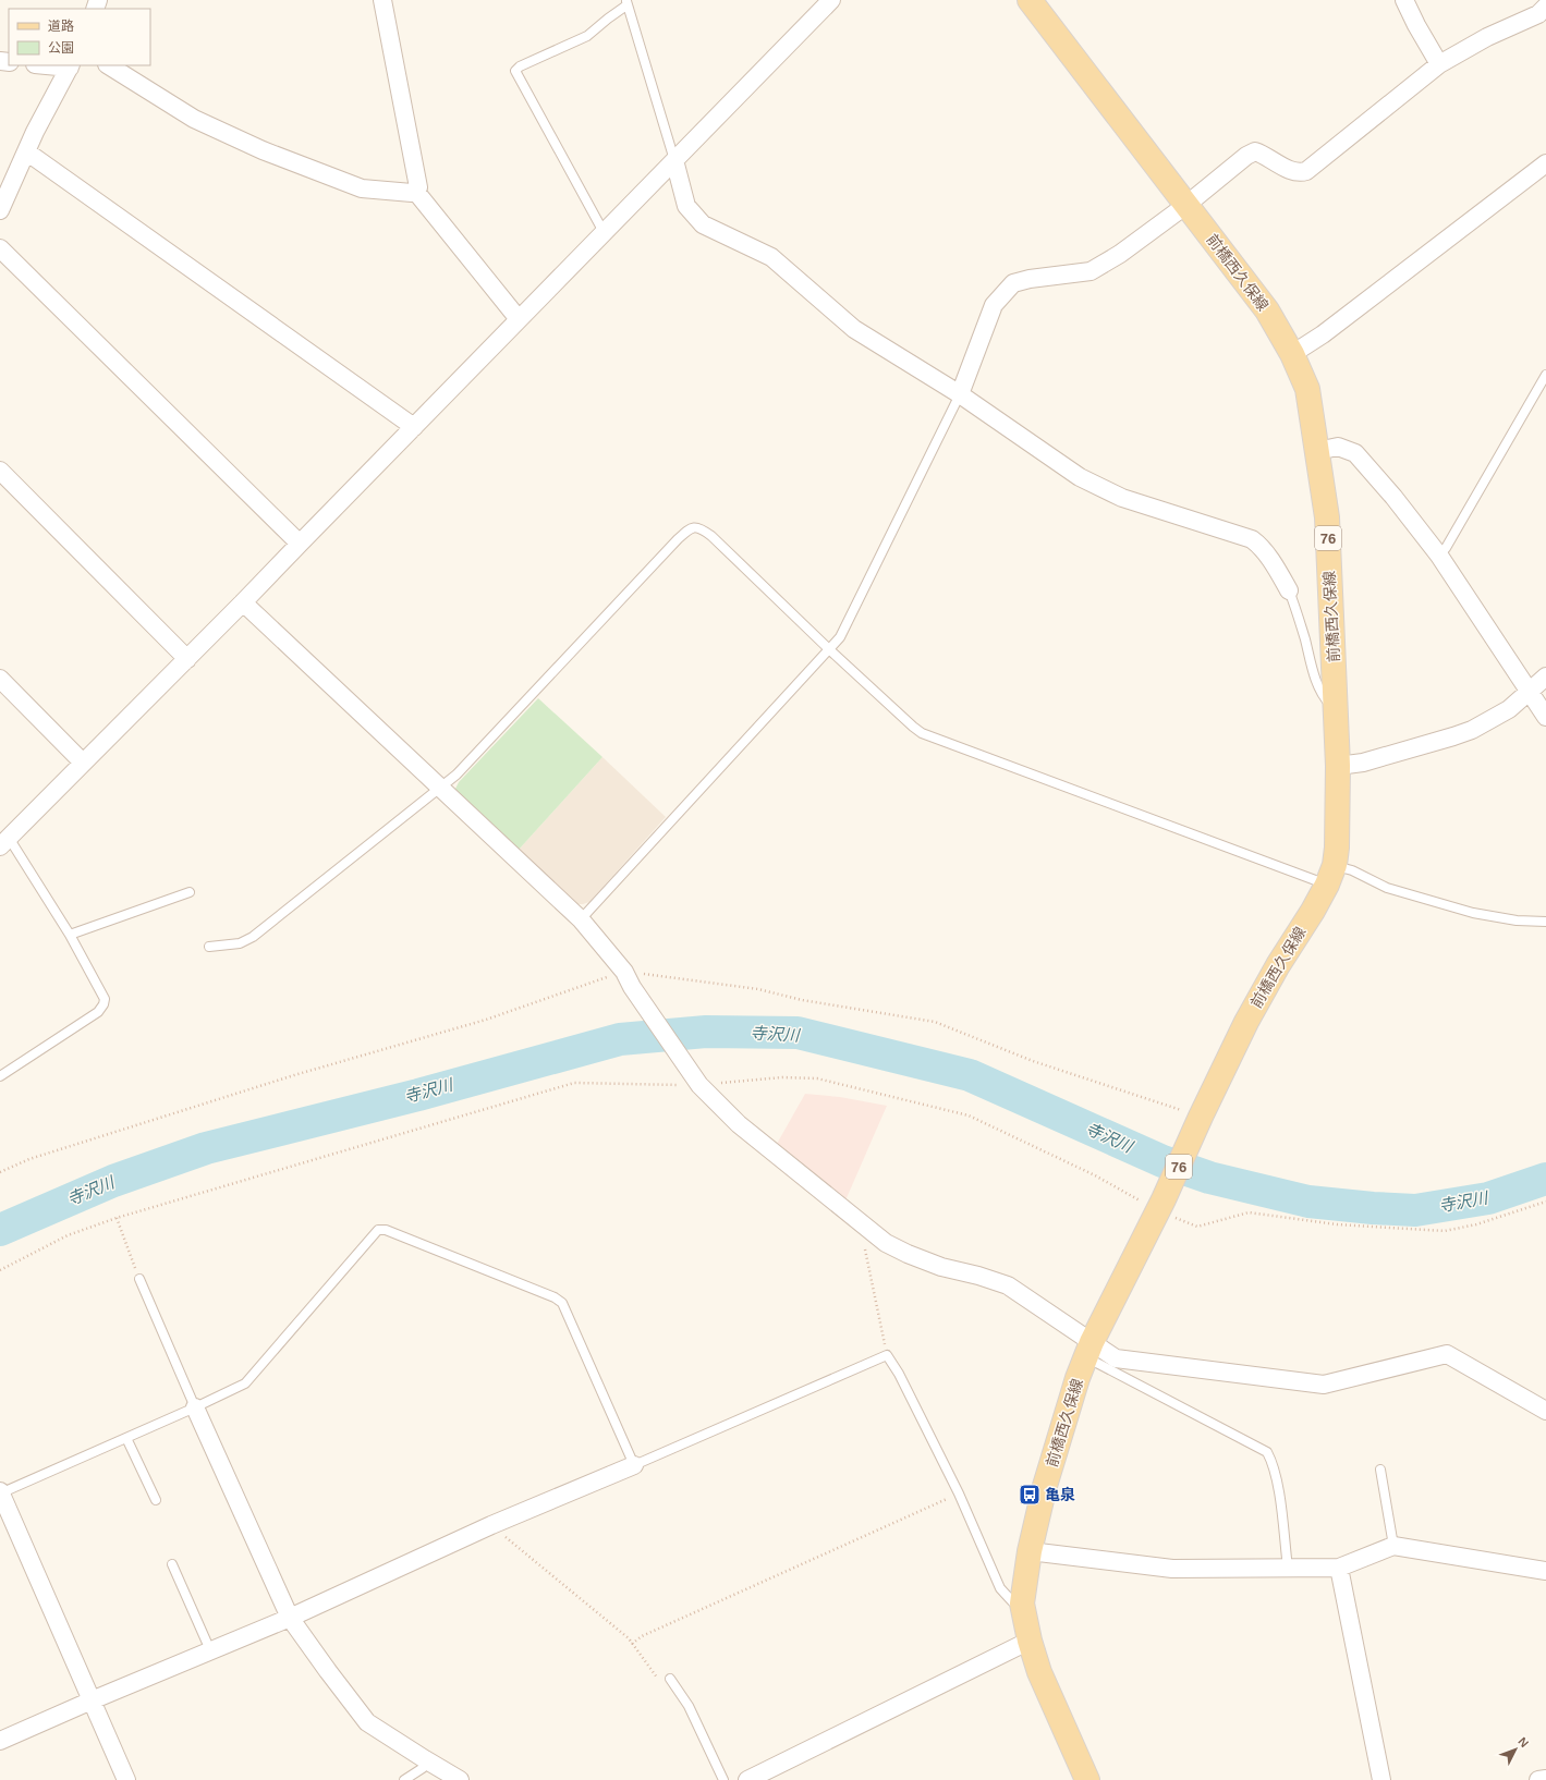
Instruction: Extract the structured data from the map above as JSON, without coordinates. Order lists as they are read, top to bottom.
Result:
{
  "streets": {
    "main road": ["前橋西久保線", "76"]
  },
  "crossings": [
    ["前橋西久保線", "76"]
  ],
  "water": ["寺沢川"],
  "places": {
    "bus stop": ["亀泉"]
  },
  "legend": ["道路", "公園"],
  "north": "top right"
}
